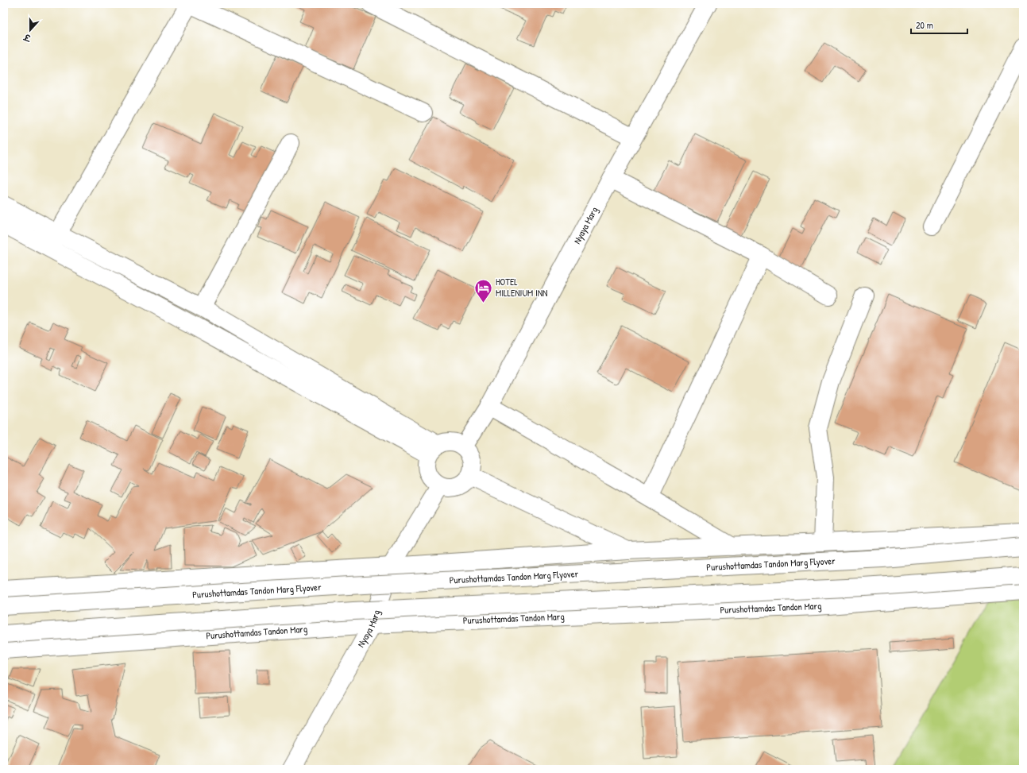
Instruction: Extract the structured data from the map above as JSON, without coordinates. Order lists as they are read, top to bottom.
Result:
{
  "streets": {
    "street": ["Nyaya Marg", "Purushottamdas Tandon Marg Flyover", "Purushottamdas Tandon Marg"]
  },
  "crossings": [
    ["Nyaya Marg", "Purushottamdas Tandon Marg"]
  ],
  "places": {
    "hotel": ["HOTEL MILLENIUM INN"]
  },
  "scale_bar": "20 m",
  "north": "bottom"
}
